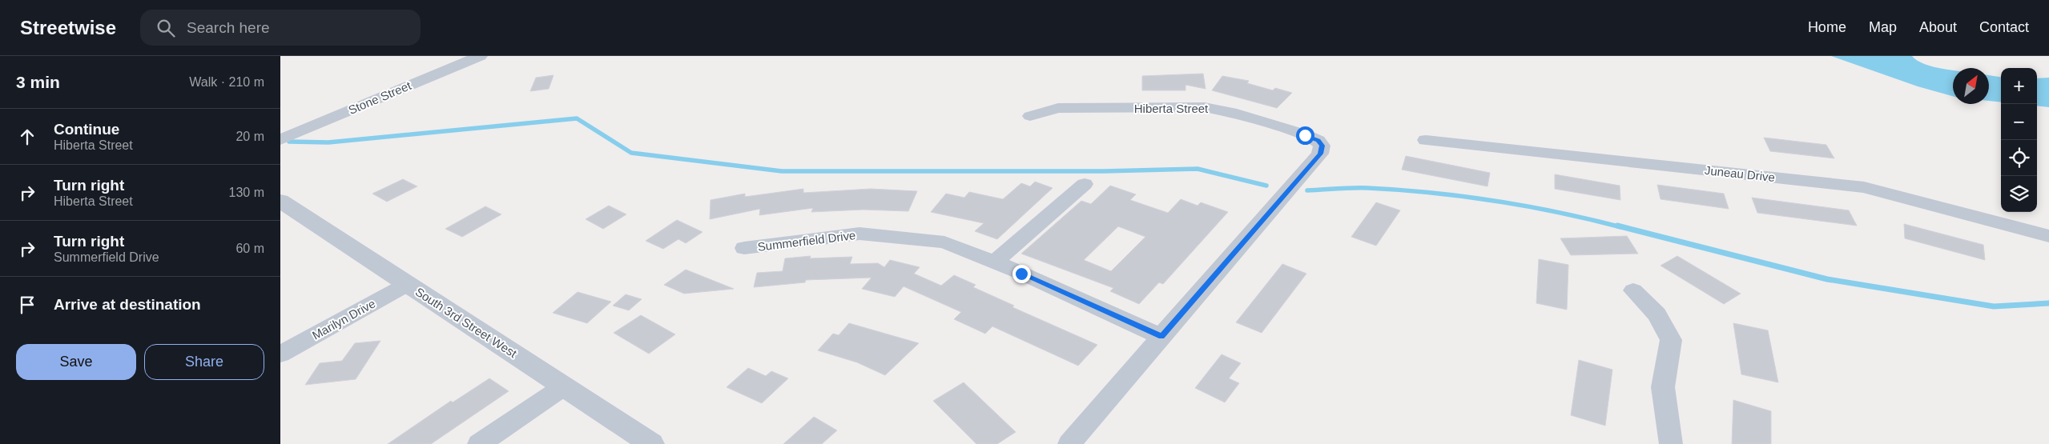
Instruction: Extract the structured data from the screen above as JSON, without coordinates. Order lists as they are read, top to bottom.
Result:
{
  "streets": {
    "street": [
      "Stone Street",
      "Hiberta Street",
      "Juneau Drive",
      "Summerfield Drive",
      "Marilyn Drive",
      "South 3rd Street West"
    ]
  },
  "crossings": [
    ["Hiberta Street", "Summerfield Drive"],
    ["Marilyn Drive", "South 3rd Street West"]
  ],
  "north": "top right",
  "page": {
    "header": "Streetwise",
    "search": "Search here",
    "nav": [
      "Home",
      "Map",
      "About",
      "Contact"
    ],
    "heading": ["3 min", "Walk · 210 m"],
    "map_buttons": ["+", "−"],
    "list": [
      ["Continue", "Hiberta Street", "20 m"],
      ["Turn right", "Hiberta Street", "130 m"],
      ["Turn right", "Summerfield Drive", "60 m"],
      "Arrive at destination"
    ],
    "buttons": ["Save", "Share"]
  }
}
